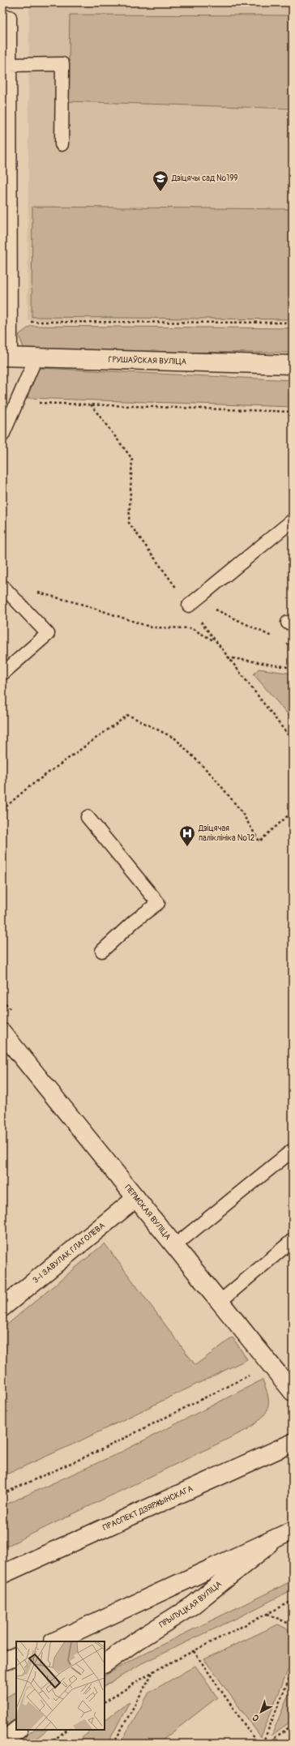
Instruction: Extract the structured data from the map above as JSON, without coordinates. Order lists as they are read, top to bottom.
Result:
{
  "streets": {
    "street": [
      "ГРУШАЎСКАЯ ВУЛІЦА",
      "ПЕРМСКАЯ ВУЛІЦА",
      "3-І ЗАВУЛАК ГЛАГОЛЕВА",
      "ПРАСПЕКТ ДЗЯРЖЫНСКАГА",
      "ПРЫЛУЦКАЯ ВУЛІЦА"
    ]
  },
  "crossings": [
    ["ПЕРМСКАЯ ВУЛІЦА", "3-І ЗАВУЛАК ГЛАГОЛЕВА"]
  ],
  "places": {
    "school or university": ["Дзіцячы сад №199"],
    "hospital": ["Дзіцячая паліклініка №12"]
  },
  "north": "bottom left"
}
